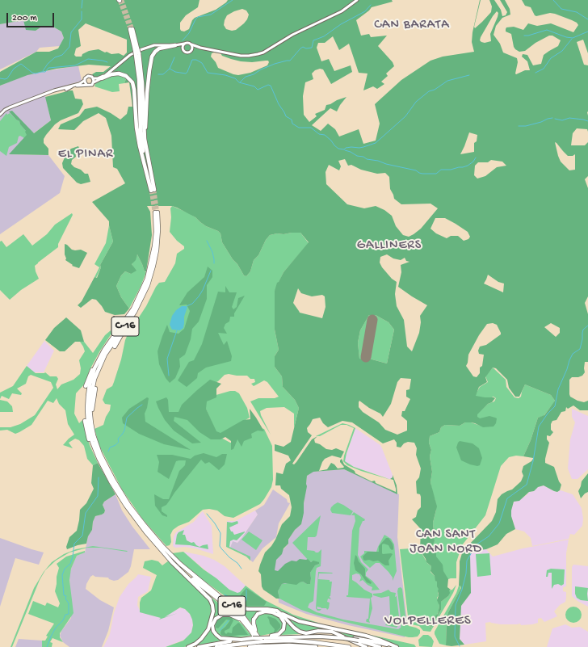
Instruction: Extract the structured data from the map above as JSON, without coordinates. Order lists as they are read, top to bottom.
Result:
{
  "streets": {
    "highway": ["C-16"]
  },
  "districts": [
    "CAN BARATA",
    "EL PINAR",
    "GALLINERS",
    "CAN SANT JOAN NORD",
    "VOLPELLERES"
  ],
  "scale_bar": "200 m"
}
